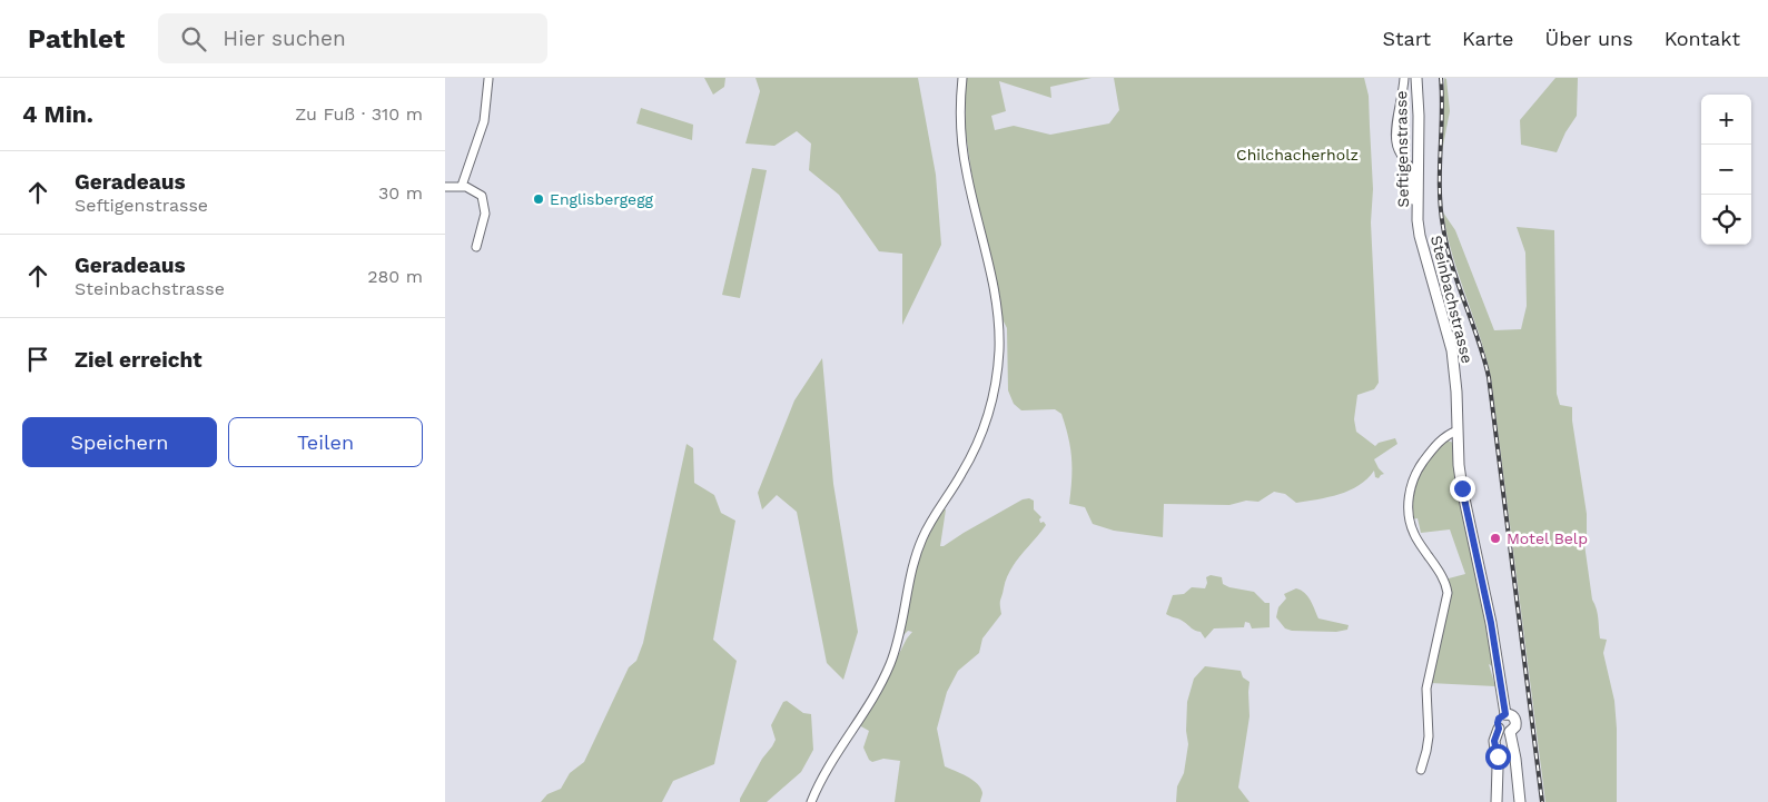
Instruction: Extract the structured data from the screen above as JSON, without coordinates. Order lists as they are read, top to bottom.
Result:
{
  "streets": {
    "main road": ["Seftigenstrasse", "Steinbachstrasse"]
  },
  "crossings": [
    ["Seftigenstrasse", "Steinbachstrasse"]
  ],
  "parks": ["Chilchacherholz"],
  "places": ["Englisbergegg", "Motel Belp"],
  "page": {
    "header": "Pathlet",
    "search": "Hier suchen",
    "nav": [
      "Start",
      "Karte",
      "Über uns",
      "Kontakt"
    ],
    "heading": ["4 Min.", "Zu Fuß · 310 m"],
    "map_buttons": ["+", "−"],
    "list": [
      ["Geradeaus", "Seftigenstrasse", "30 m"],
      ["Geradeaus", "Steinbachstrasse", "280 m"],
      "Ziel erreicht"
    ],
    "buttons": ["Speichern", "Teilen"]
  }
}
